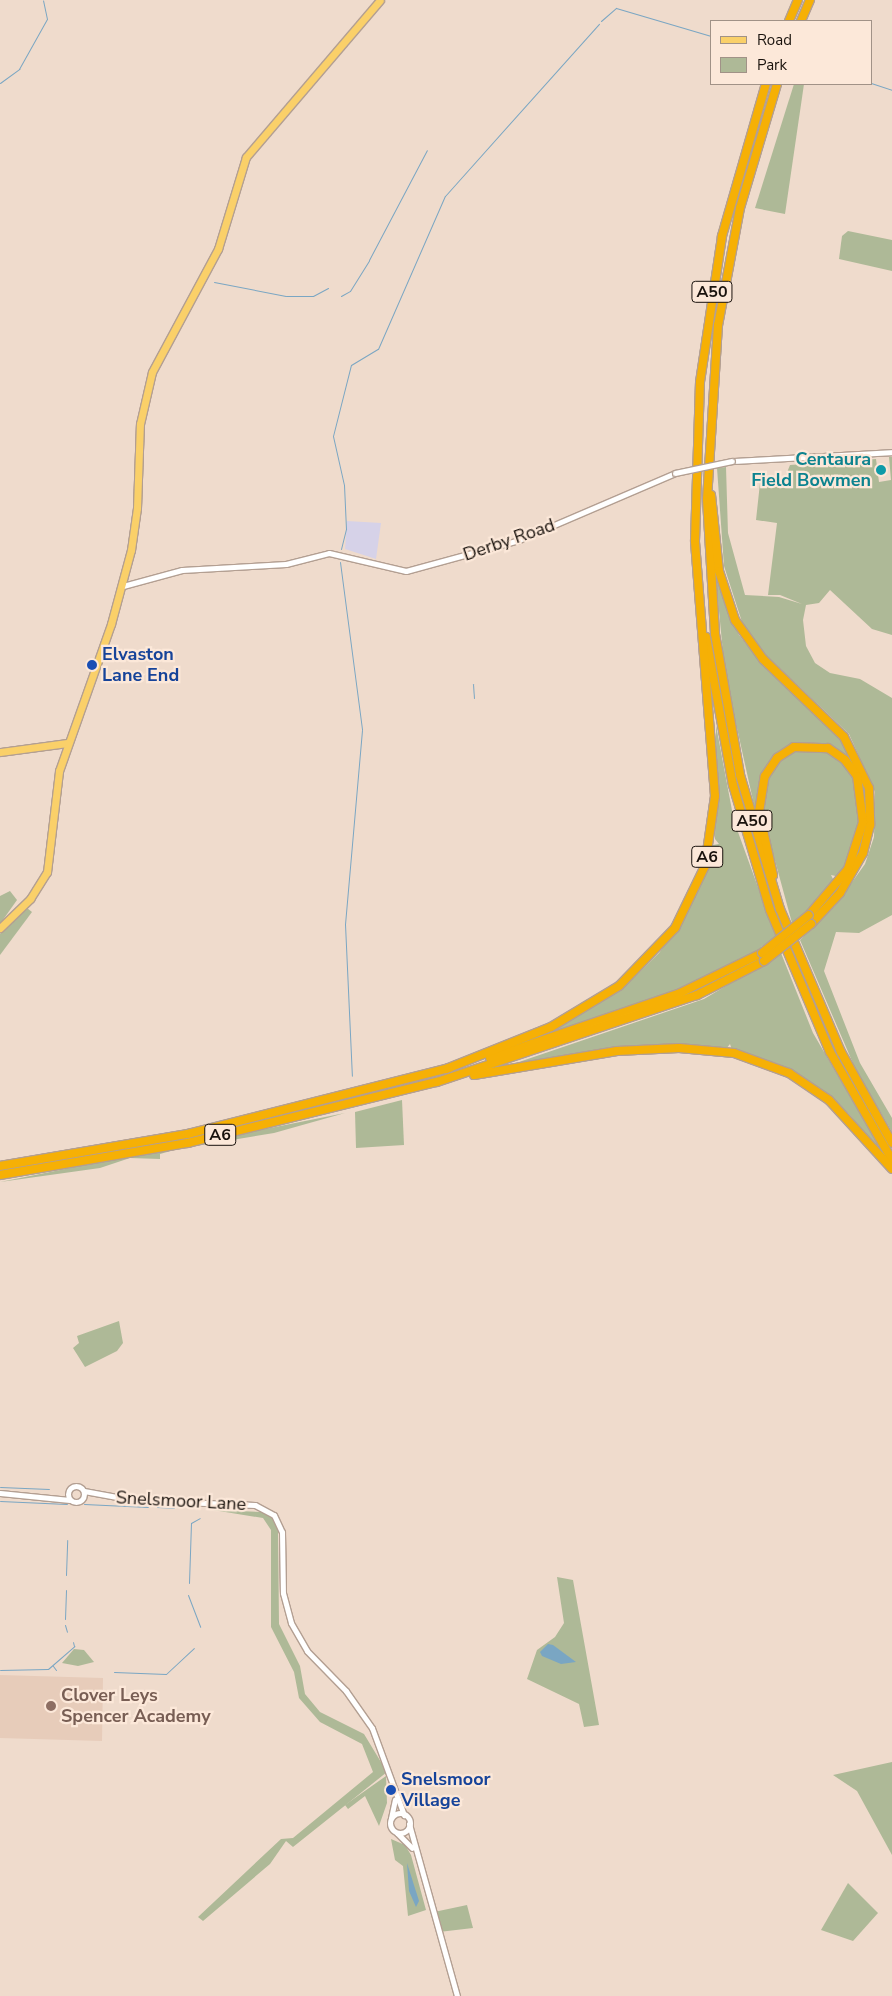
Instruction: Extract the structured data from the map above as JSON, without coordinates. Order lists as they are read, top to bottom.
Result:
{
  "streets": {
    "highway": ["A50", "A6"],
    "street": ["Derby Road", "Snelsmoor Lane"]
  },
  "crossings": [
    ["A50", "A6"]
  ],
  "places": [
    "Centaura Field Bowmen",
    "Elvaston Lane End",
    "Clover Leys Spencer Academy",
    "Snelsmoor Village"
  ],
  "legend": ["Road", "Park"]
}
